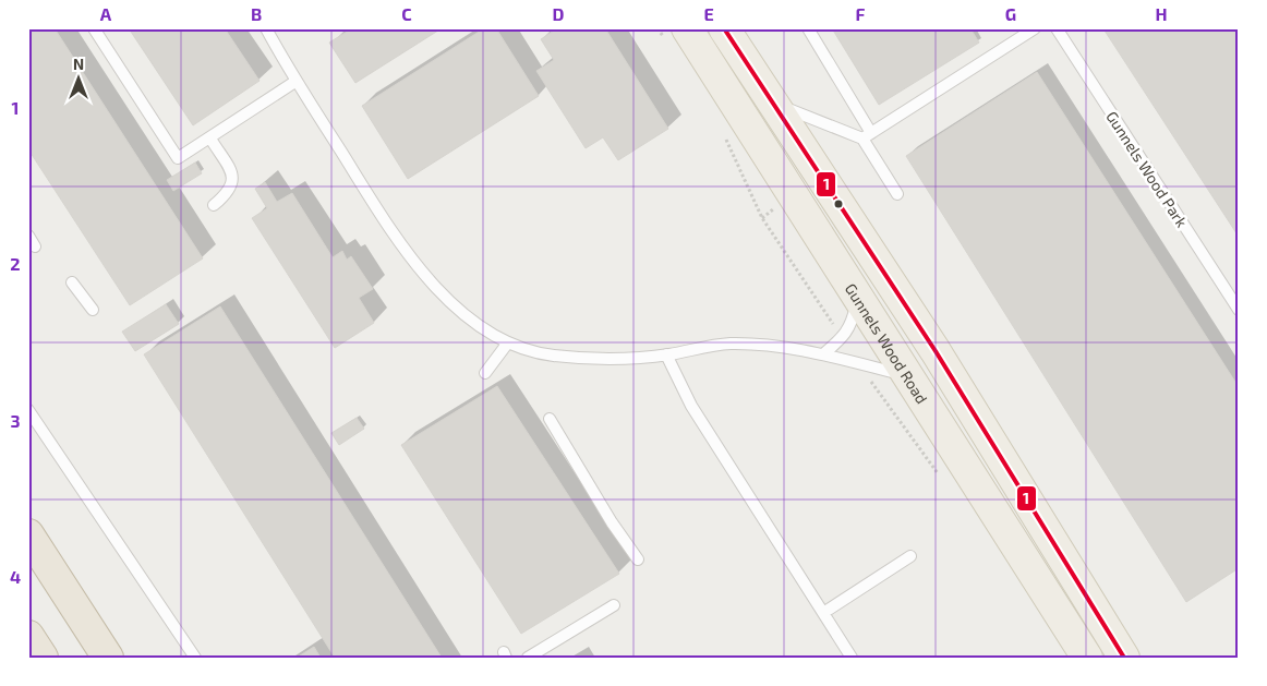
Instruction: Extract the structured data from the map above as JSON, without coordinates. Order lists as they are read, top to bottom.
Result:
{
  "streets": {
    "main road": ["Gunnels Wood Road"],
    "lane": ["Gunnels Wood Park"]
  },
  "lines": ["transit line 1"],
  "north": "top",
  "grid": {
    "columns": [
      "A",
      "B",
      "C",
      "D",
      "E",
      "F",
      "G",
      "H"
    ],
    "rows": [
      "1",
      "2",
      "3",
      "4"
    ]
  }
}
